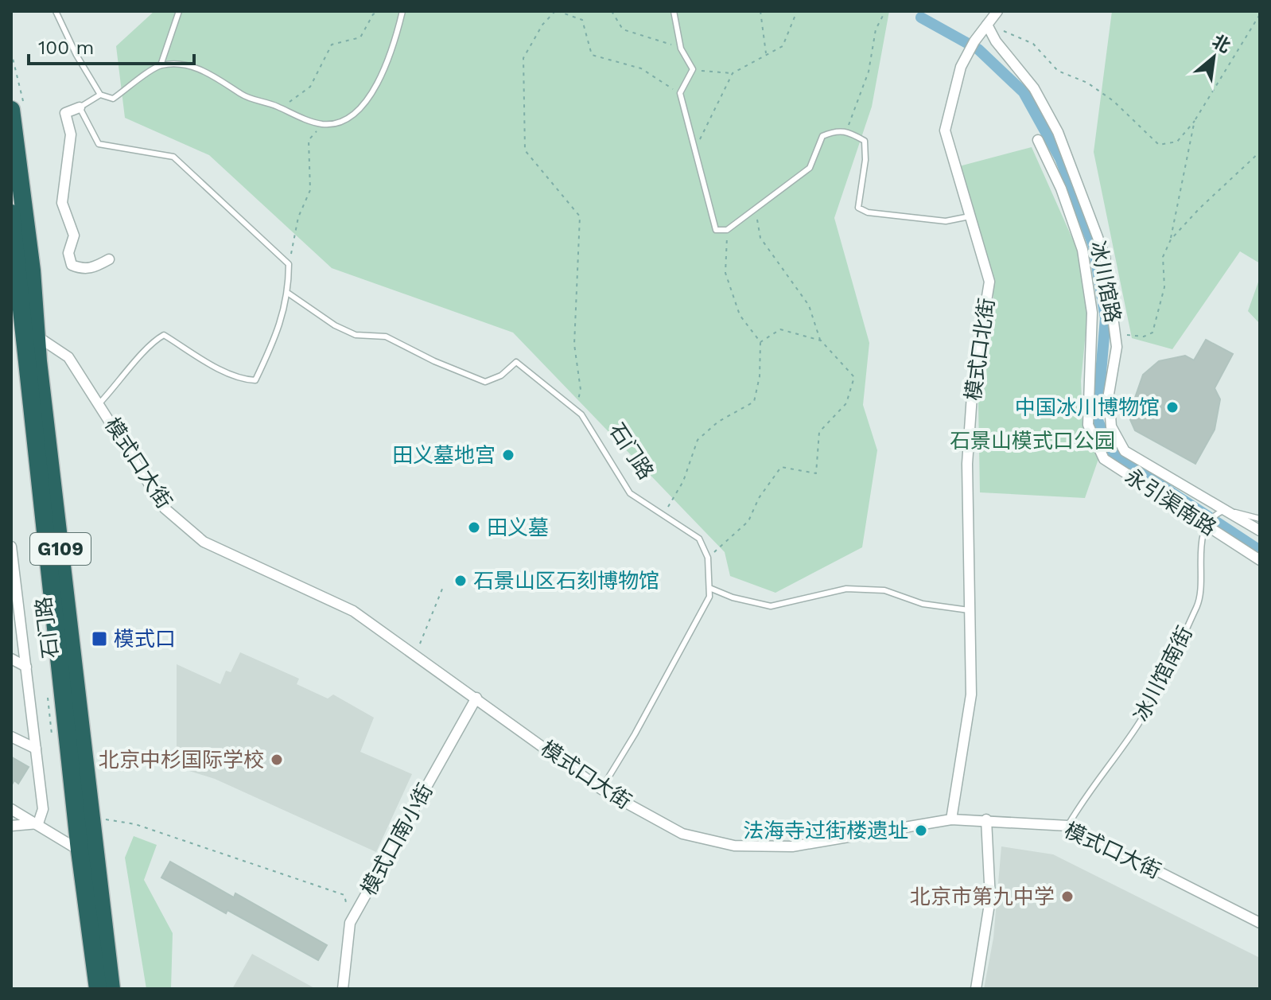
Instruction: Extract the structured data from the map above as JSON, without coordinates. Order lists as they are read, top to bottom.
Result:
{
  "streets": {
    "highway": ["石门路", "G109"],
    "street": [
      "冰川馆路",
      "模式口北街",
      "模式口大街",
      "永引渠南路",
      "模式口南小街"
    ],
    "lane": ["冰川馆南街"]
  },
  "crossings": [
    ["冰川馆路", "模式口北街"],
    ["冰川馆路", "冰川馆南街"],
    ["模式口北街", "模式口大街"],
    ["石门路", "模式口大街"],
    ["模式口大街", "冰川馆南街"],
    ["模式口大街", "模式口南小街"],
    ["永引渠南路", "冰川馆南街"]
  ],
  "parks": ["石景山模式口公园"],
  "places": {
    "other": [
      "中国冰川博物馆",
      "田义墓地宫",
      "田义墓",
      "石景山区石刻博物馆",
      "北京中杉国际学校",
      "法海寺过街楼遗址",
      "北京市第九中学"
    ],
    "transit": ["模式口"]
  },
  "scale_bar": "100 m",
  "north": "top right"
}
